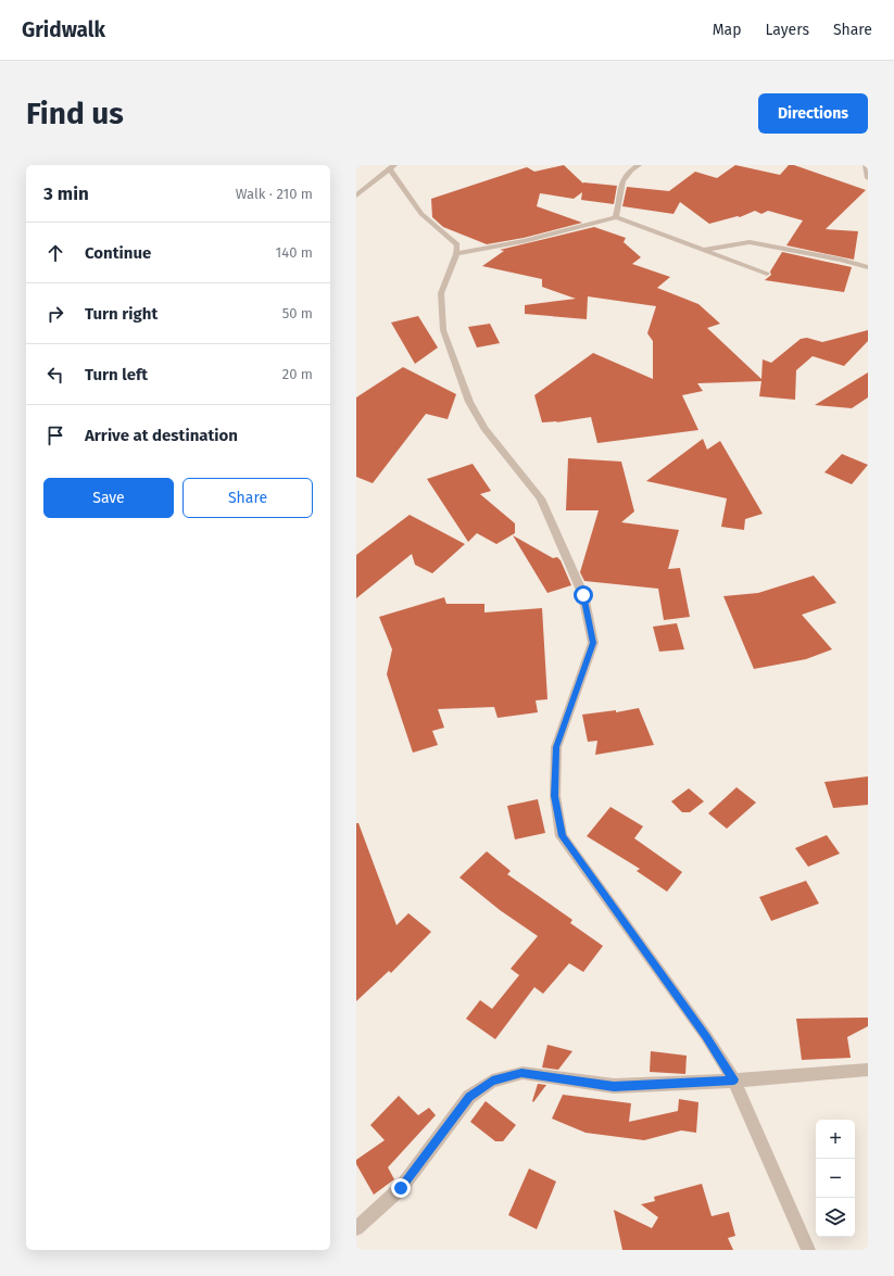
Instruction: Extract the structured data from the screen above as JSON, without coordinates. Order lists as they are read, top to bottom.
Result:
{
  "page": {
    "header": "Gridwalk",
    "nav": ["Map", "Layers", "Share"],
    "buttons": [
      "Directions",
      ["Save", "Share"]
    ],
    "title": "Find us",
    "heading": ["3 min", "Walk · 210 m"],
    "list": [
      ["Continue", "140 m"],
      ["Turn right", "50 m"],
      ["Turn left", "20 m"],
      "Arrive at destination"
    ],
    "map_buttons": ["+", "−"]
  }
}
